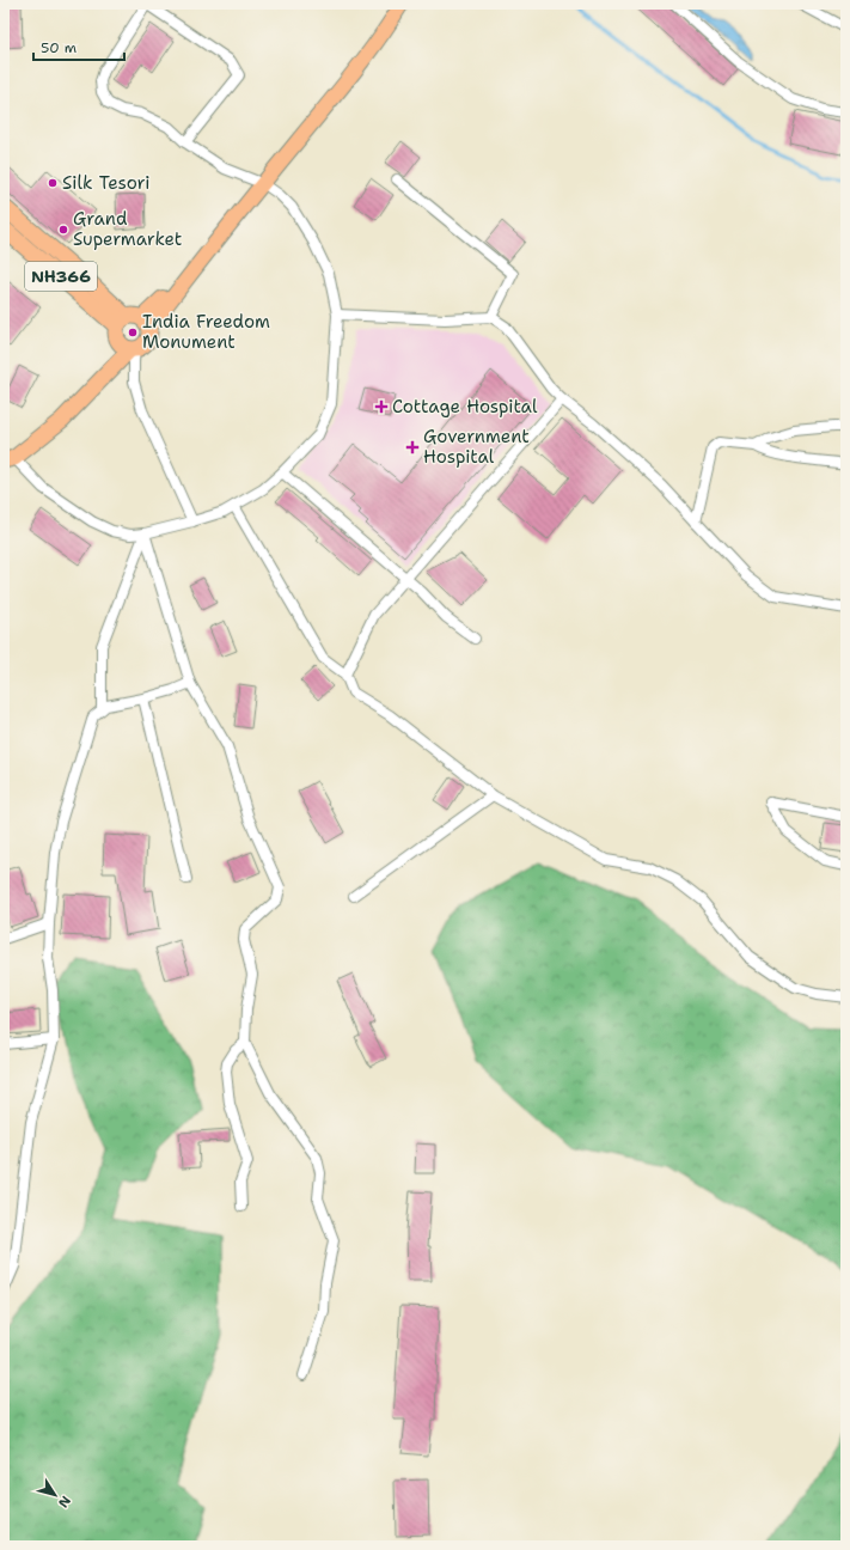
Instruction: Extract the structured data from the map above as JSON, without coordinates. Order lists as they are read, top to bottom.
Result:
{
  "streets": {
    "highway": ["NH366"]
  },
  "places": {
    "other": ["Silk Tesori", "Grand Supermarket", "India Freedom Monument"],
    "health": ["Cottage Hospital", "Government Hospital"]
  },
  "scale_bar": "50 m",
  "north": "bottom right"
}
